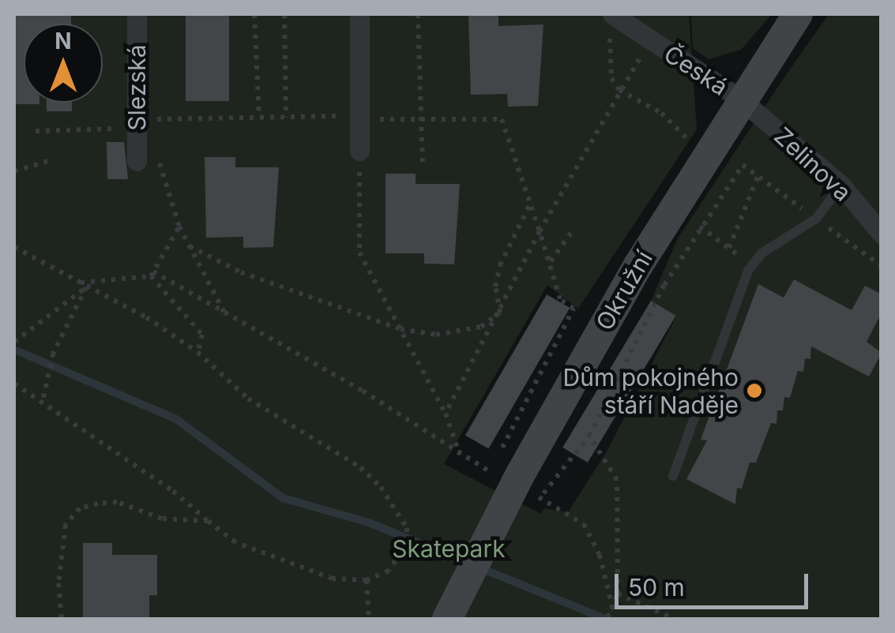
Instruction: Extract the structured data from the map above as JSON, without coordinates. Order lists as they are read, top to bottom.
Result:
{
  "streets": {
    "street": [
      "Česká",
      "Slezská",
      "Zelinova",
      "Okružní"
    ]
  },
  "crossings": [
    ["Česká", "Zelinova"],
    ["Česká", "Okružní"],
    ["Zelinova", "Okružní"]
  ],
  "parks": ["Skatepark"],
  "places": ["Dům pokojného stáří Naděje"],
  "scale_bar": "50 m",
  "north": "top"
}
